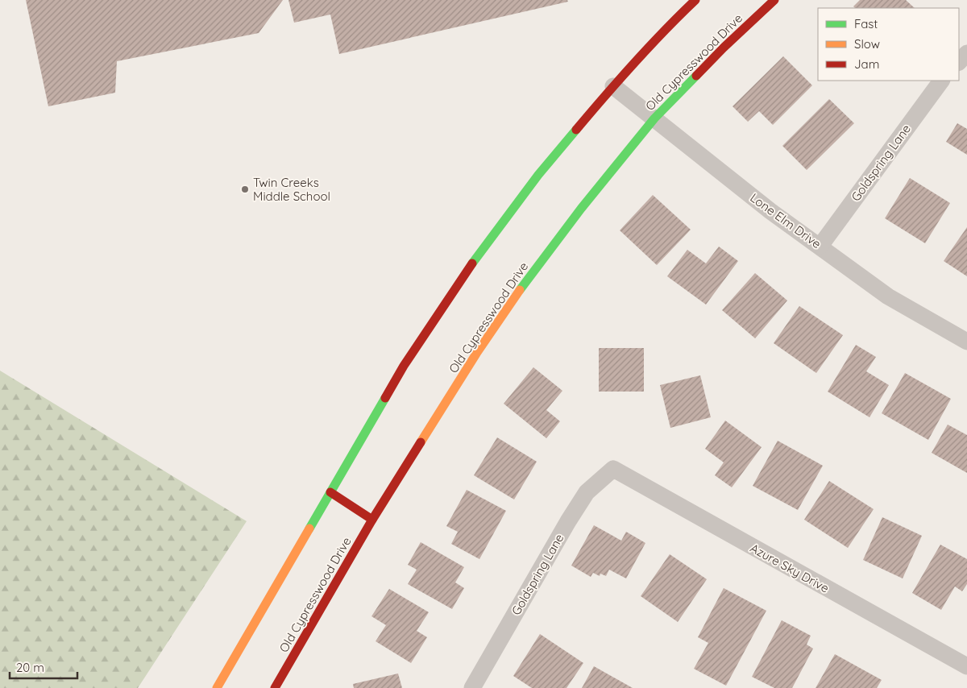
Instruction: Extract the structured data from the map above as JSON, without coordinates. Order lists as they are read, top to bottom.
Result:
{
  "streets": {
    "street": [
      "Old Cypresswood Drive",
      "Goldspring Lane",
      "Lone Elm Drive",
      "Azure Sky Drive"
    ]
  },
  "crossings": [
    ["Old Cypresswood Drive", "Lone Elm Drive"],
    ["Goldspring Lane", "Lone Elm Drive"],
    ["Goldspring Lane", "Azure Sky Drive"]
  ],
  "places": ["Twin Creeks Middle School"],
  "legend": ["Fast", "Slow", "Jam"],
  "scale_bar": "20 m"
}
